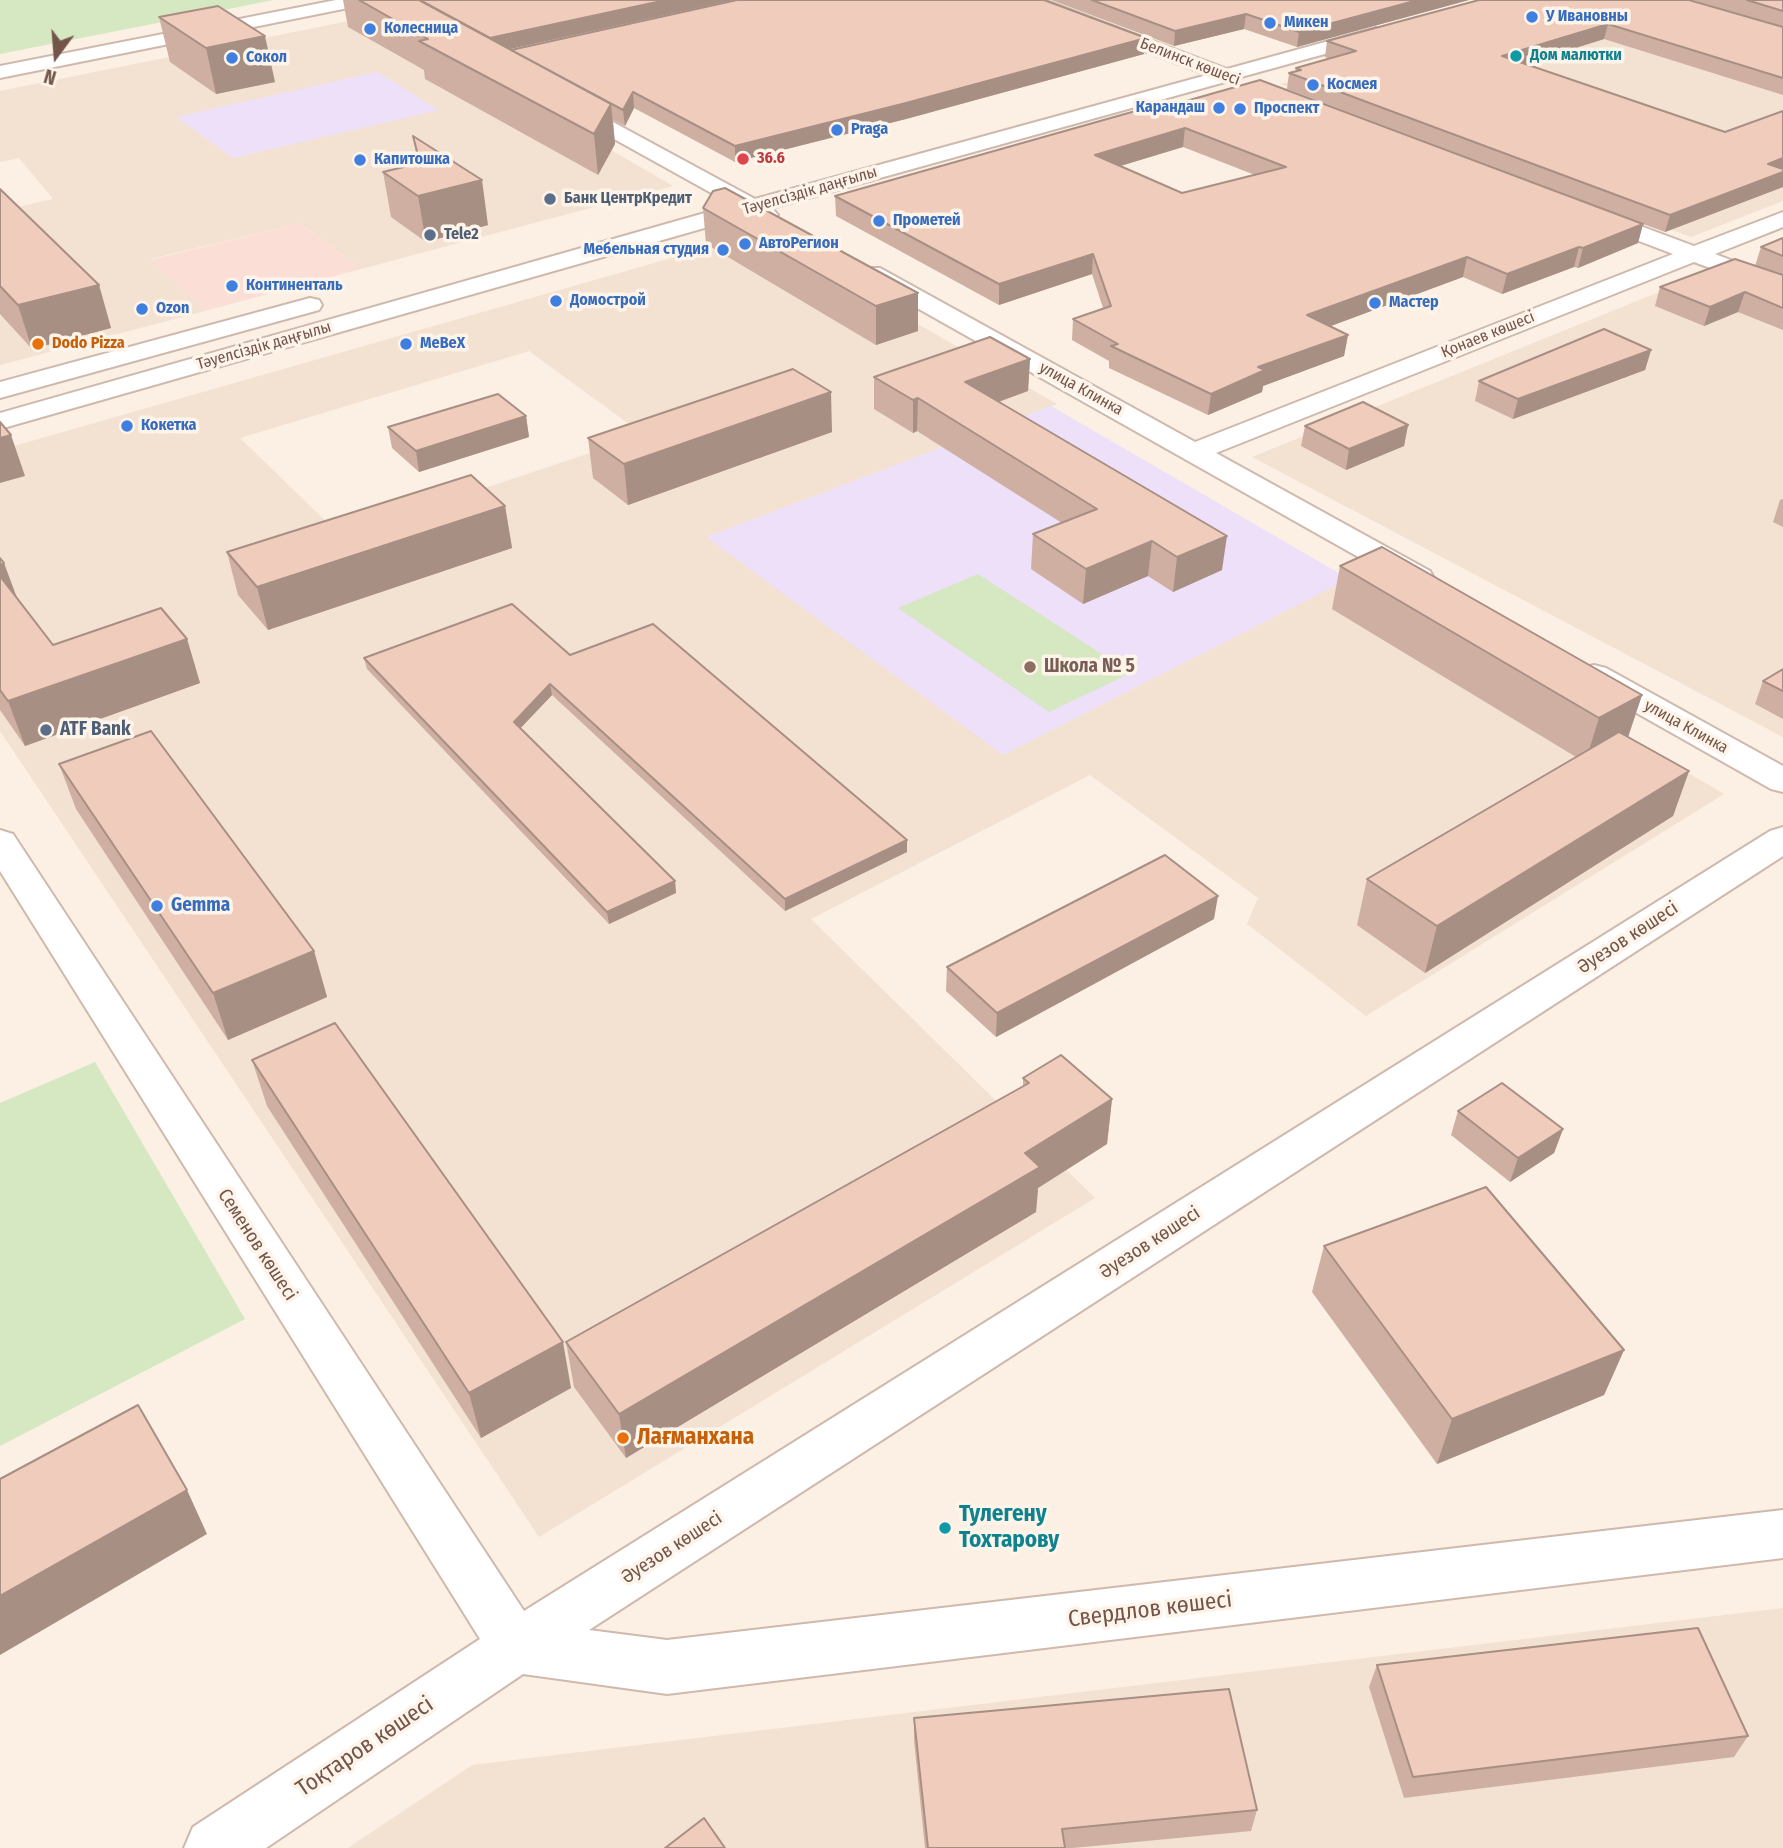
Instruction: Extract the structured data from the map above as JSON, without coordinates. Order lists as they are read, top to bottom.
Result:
{
  "streets": {
    "street": [
      "Белинск көшесі",
      "Тәуелсіздік даңғылы",
      "Қонаев көшесі",
      "улица Клинка",
      "Әуезов көшесі",
      "Семенов көшесі",
      "Свердлов көшесі",
      "Тоқтаров көшесі"
    ]
  },
  "crossings": [
    ["Белинск көшесі", "Тәуелсіздік даңғылы"],
    ["Қонаев көшесі", "улица Клинка"],
    ["Әуезов көшесі", "Семенов көшесі"],
    ["Әуезов көшесі", "Свердлов көшесі"],
    ["Әуезов көшесі", "Тоқтаров көшесі"],
    ["Семенов көшесі", "Свердлов көшесі"],
    ["Семенов көшесі", "Тоқтаров көшесі"],
    ["Свердлов көшесі", "Тоқтаров көшесі"]
  ],
  "places": [
    "У Ивановны",
    "Микен",
    "Колесница",
    "Дом малютки",
    "Сокол",
    "Космея",
    "Карандаш",
    "Проспект",
    "Praga",
    "36.6",
    "Капитошка",
    "Банк ЦентрКредит",
    "Прометей",
    "Tele2",
    "АвтоРегион",
    "Мебельная студия",
    "Континенталь",
    "Домострой",
    "Мастер",
    "Ozon",
    "Dodo Pizza",
    "MeBeX",
    "Кокетка",
    "Школа № 5",
    "ATF Bank",
    "Gemma",
    "Лағманхана",
    "Тулегену Тохтарову"
  ],
  "north": "bottom"
}
